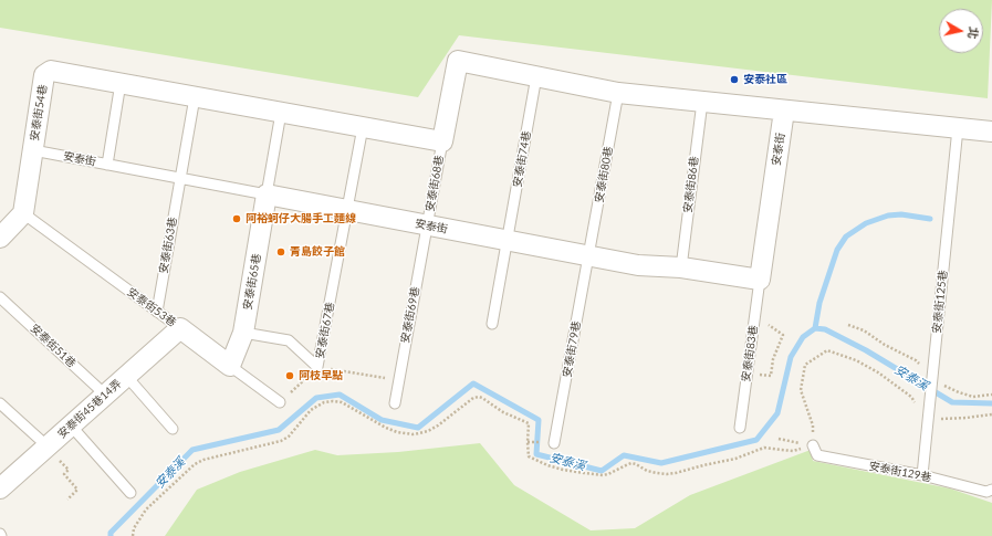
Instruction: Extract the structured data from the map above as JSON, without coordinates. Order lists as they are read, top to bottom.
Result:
{
  "streets": {
    "street": [
      "安泰街54巷",
      "安泰街",
      "安泰街65巷",
      "安泰街53巷",
      "安泰街45巷14弄"
    ],
    "lane": [
      "安泰街74巷",
      "安泰街80巷",
      "安泰街68巷",
      "安泰街86巷",
      "安泰街63巷",
      "安泰街125巷",
      "安泰街69巷",
      "安泰街67巷",
      "安泰街51巷",
      "安泰街79巷",
      "安泰街83巷",
      "安泰街129巷"
    ]
  },
  "crossings": [
    ["安泰街54巷", "安泰街"],
    ["安泰街", "安泰街74巷"],
    ["安泰街", "安泰街80巷"],
    ["安泰街", "安泰街68巷"],
    ["安泰街", "安泰街86巷"],
    ["安泰街", "安泰街63巷"],
    ["安泰街", "安泰街65巷"],
    ["安泰街", "安泰街69巷"],
    ["安泰街", "安泰街67巷"],
    ["安泰街", "安泰街79巷"],
    ["安泰街", "安泰街83巷"],
    ["安泰街80巷", "安泰街79巷"],
    ["安泰街68巷", "安泰街69巷"],
    ["安泰街63巷", "安泰街53巷"],
    ["安泰街65巷", "安泰街53巷"],
    ["安泰街65巷", "安泰街67巷"],
    ["安泰街125巷", "安泰街129巷"],
    ["安泰街53巷", "安泰街45巷14弄"],
    ["安泰街51巷", "安泰街45巷14弄"]
  ],
  "water": ["安泰溪"],
  "places": [
    "安泰社區",
    "阿裕蚵仔大腸手工麵線",
    "青島餃子館",
    "阿枝早點"
  ],
  "north": "right"
}
